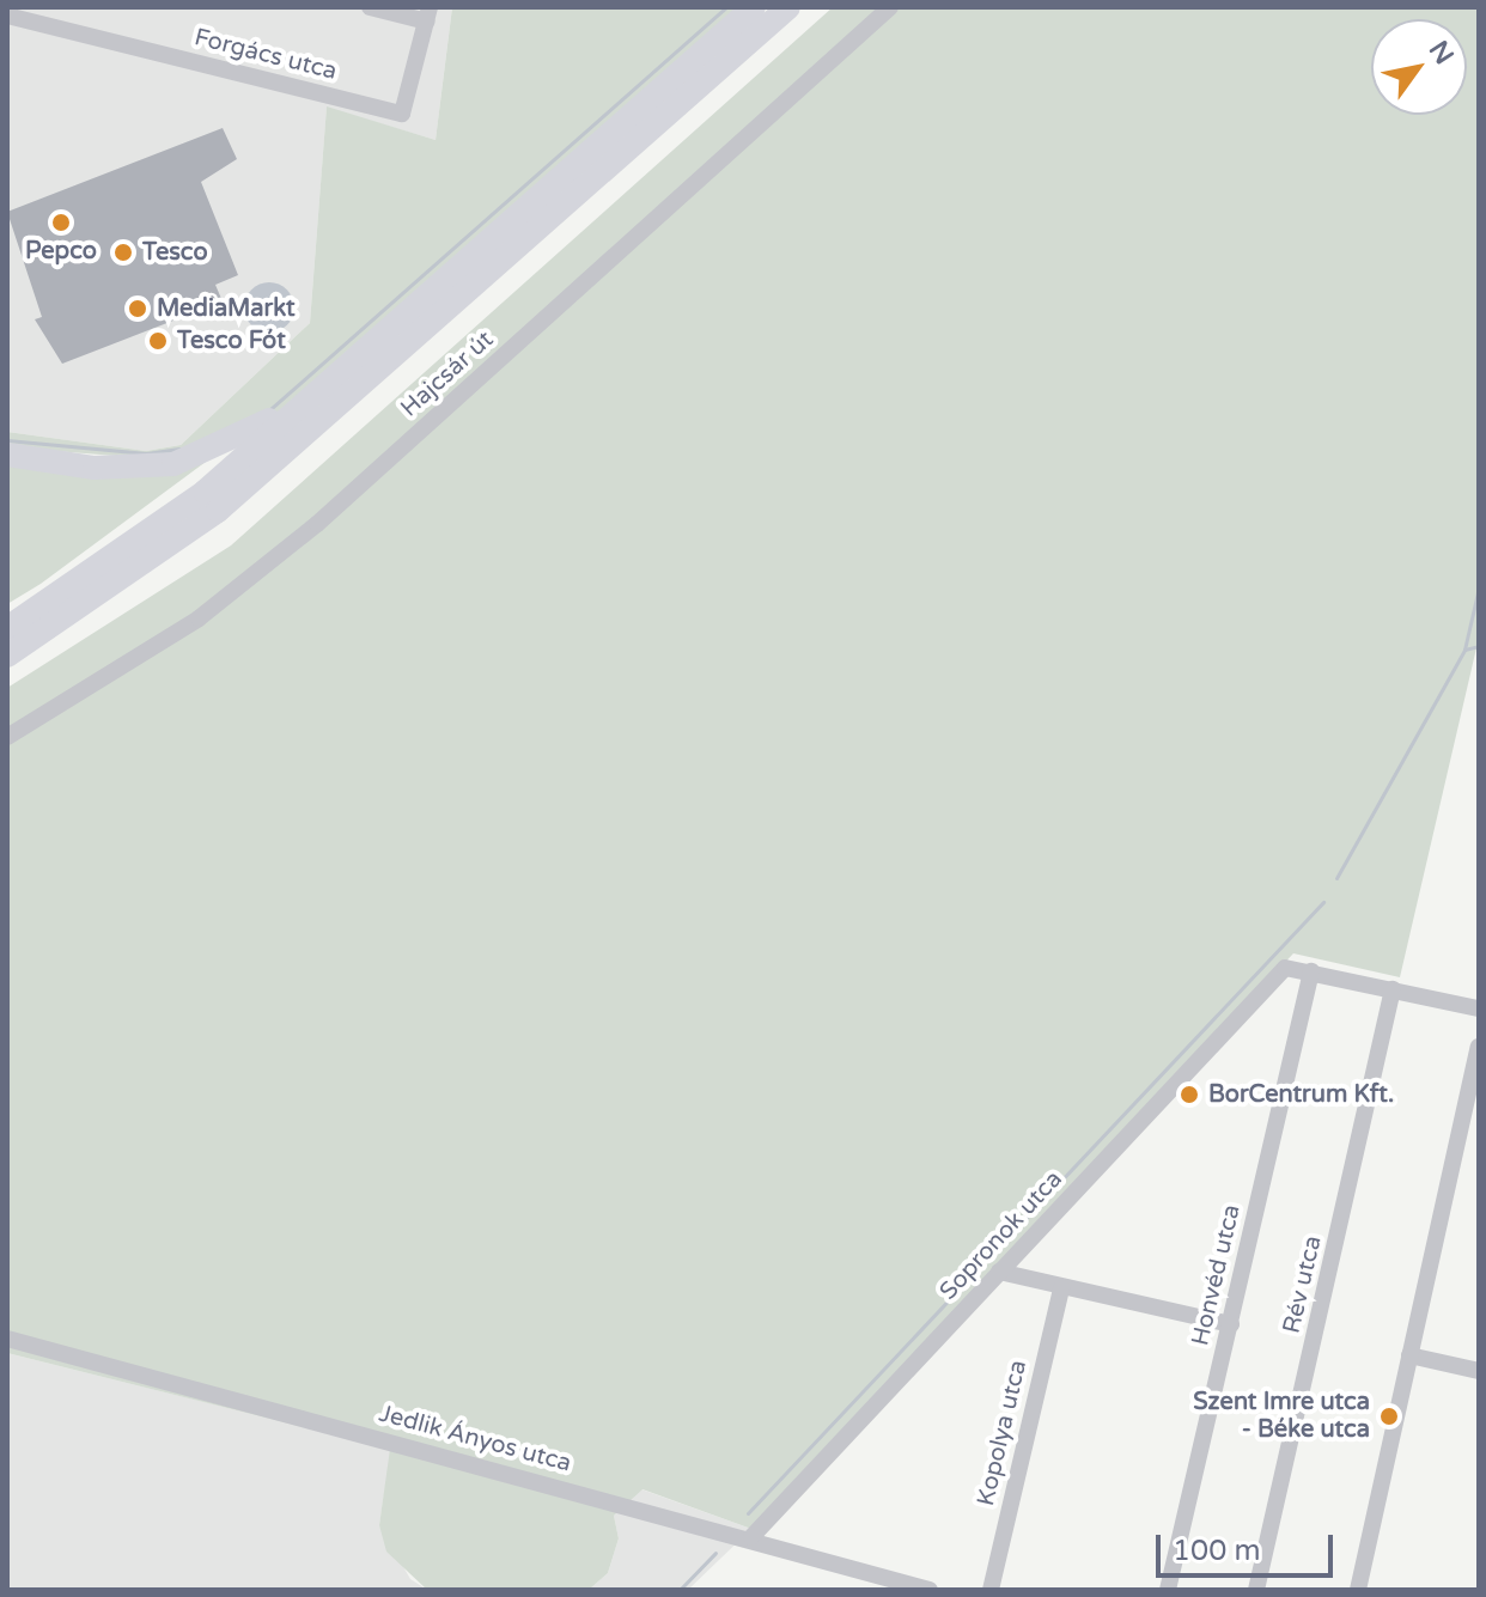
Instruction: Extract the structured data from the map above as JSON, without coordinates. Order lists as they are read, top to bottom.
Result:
{
  "streets": {
    "street": [
      "Forgács utca",
      "Hajcsár út",
      "Sopronok utca",
      "Honvéd utca",
      "Rév utca",
      "Kopolya utca",
      "Jedlik Ányos utca"
    ]
  },
  "crossings": [
    ["Sopronok utca", "Honvéd utca"],
    ["Sopronok utca", "Jedlik Ányos utca"]
  ],
  "places": [
    "Pepco",
    "Tesco",
    "MediaMarkt",
    "Tesco Fót",
    "BorCentrum Kft.",
    "Szent Imre utca - Béke utca"
  ],
  "scale_bar": "100 m",
  "north": "top right"
}
